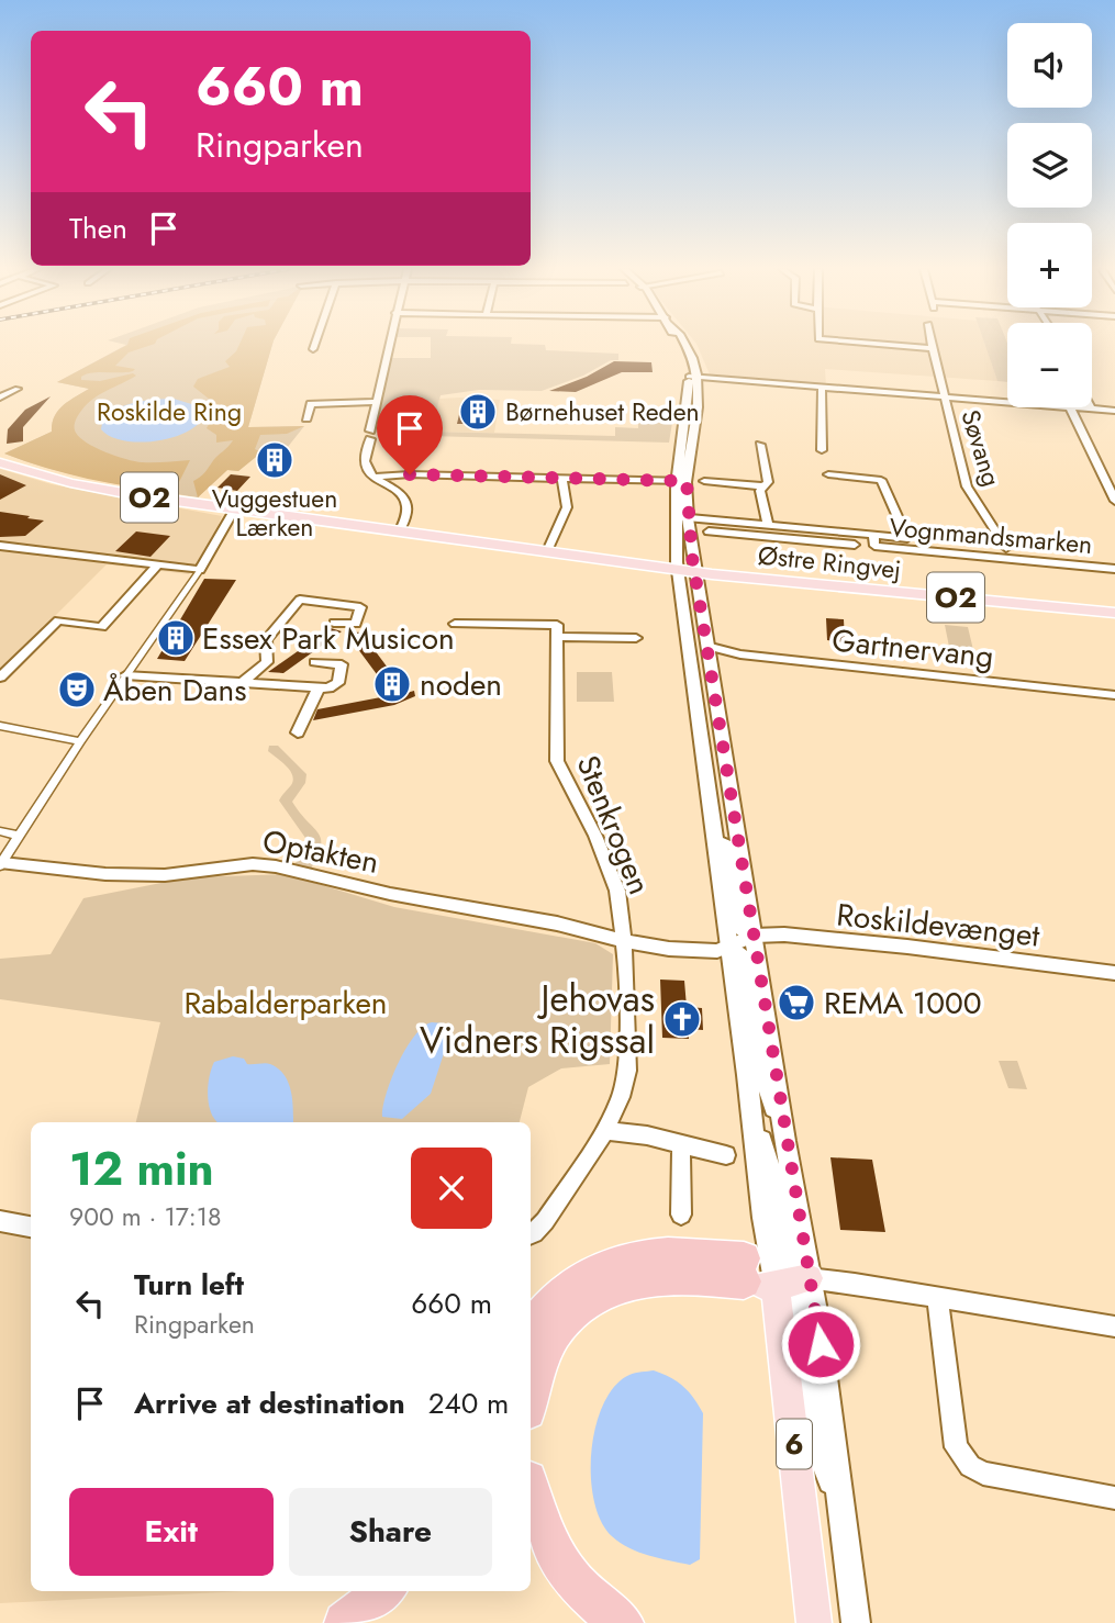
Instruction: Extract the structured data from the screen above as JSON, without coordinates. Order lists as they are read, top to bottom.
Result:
{
  "streets": {
    "main road": ["O2", "Østre Ringvej", "6"],
    "street": [
      "Søvang",
      "Vognmandsmarken",
      "Gartnervang",
      "Stenkrogen",
      "Optakten",
      "Roskildevænget"
    ]
  },
  "crossings": [
    ["O2", "Østre Ringvej"],
    ["Stenkrogen", "Optakten"]
  ],
  "parks": ["Roskilde Ring", "Rabalderparken"],
  "places": {
    "building": [
      "Børnehuset Reden",
      "Vuggestuen Lærken",
      "Essex Park Musicon",
      "noden"
    ],
    "theatre": ["Åben Dans"],
    "supermarket": ["REMA 1000"],
    "church": ["Jehovas Vidners Rigssal"]
  },
  "page": {
    "map_buttons": ["+", "−"],
    "turn": ["660 m", "Ringparken"],
    "then": "Then",
    "heading": ["12 min", "900 m · 17:18"],
    "list": [
      {
        "name": "Turn left",
        "note": "Ringparken",
        "value": "660 m"
      },
      {
        "name": "Arrive at destination",
        "value": "240 m"
      }
    ],
    "buttons": ["Exit", "Share"]
  }
}
